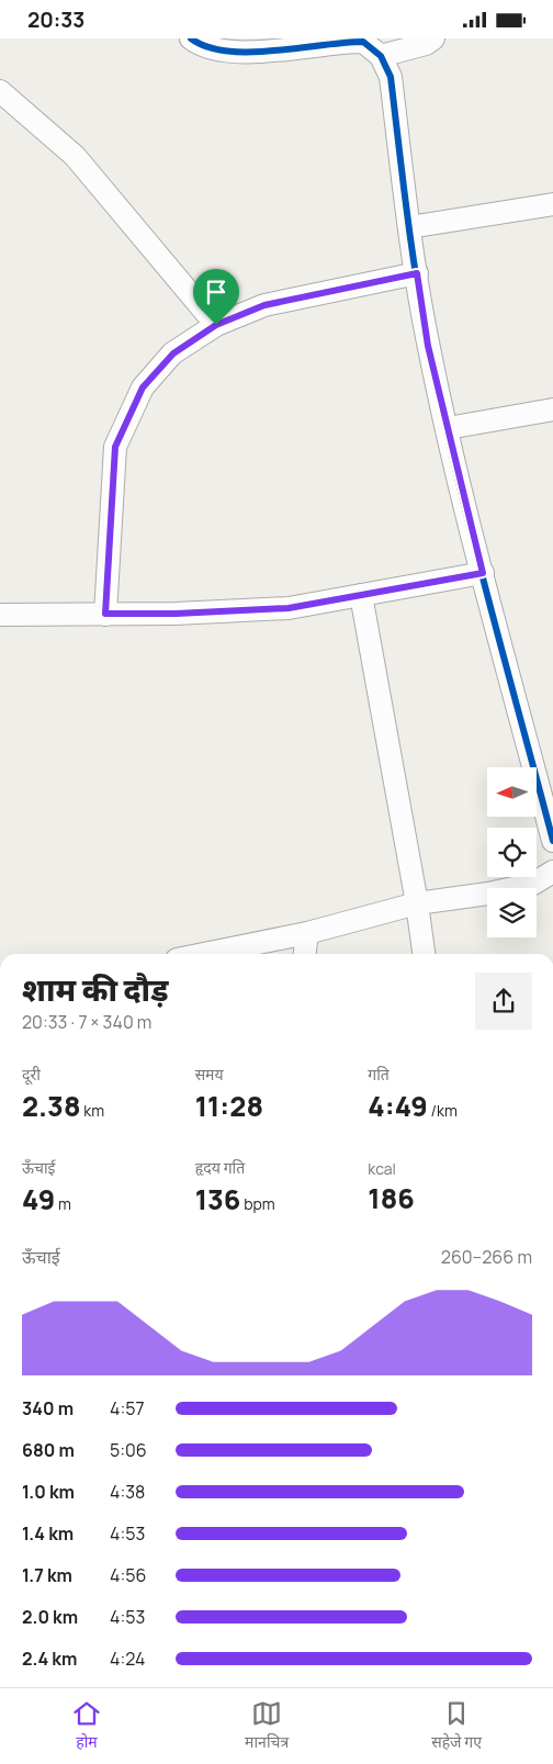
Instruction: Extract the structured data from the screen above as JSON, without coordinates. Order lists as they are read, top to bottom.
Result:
{
  "north": "left",
  "page": {
    "status": "20:33",
    "heading": ["शाम की दौड़", "20:33 · 7 × 340 m"],
    "stats": [
      ["दूरी", "2.38 km"],
      ["समय", "11:28"],
      ["गति", "4:49 /km"],
      ["ऊँचाई", "49 m"],
      ["हृदय गति", "136 bpm"],
      ["kcal", "186"]
    ],
    "chart": ["ऊँचाई", "260–266 m"],
    "list": [
      {
        "name": "340 m",
        "note": "4:57"
      },
      {
        "name": "680 m",
        "note": "5:06"
      },
      {
        "name": "1.0 km",
        "note": "4:38"
      },
      {
        "name": "1.4 km",
        "note": "4:53"
      },
      {
        "name": "1.7 km",
        "note": "4:56"
      },
      {
        "name": "2.0 km",
        "note": "4:53"
      },
      {
        "name": "2.4 km",
        "note": "4:24"
      }
    ],
    "tabs": ["होम", "मानचित्र", "सहेजे गए"]
  }
}
